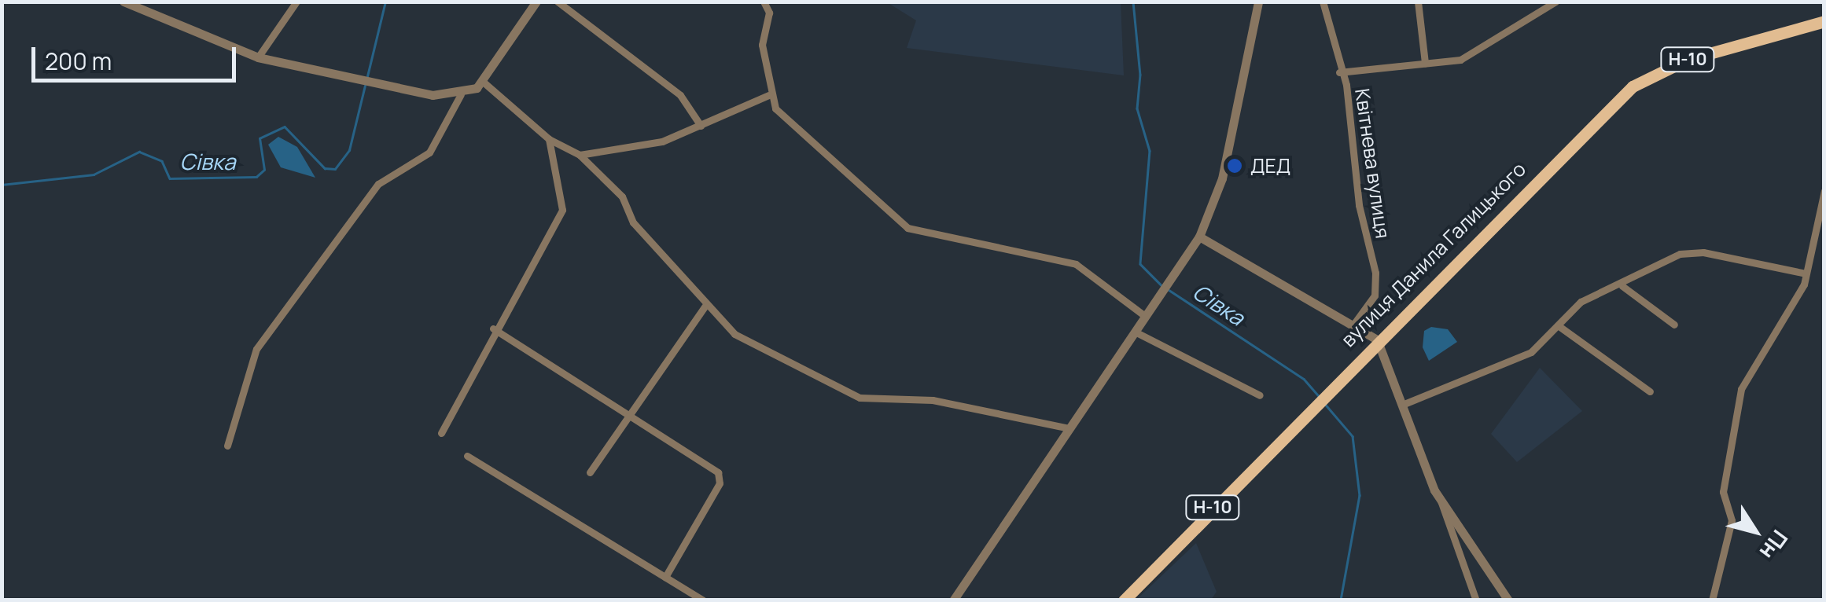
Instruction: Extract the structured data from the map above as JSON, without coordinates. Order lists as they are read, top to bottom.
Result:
{
  "streets": {
    "main road": ["Н-10", "вулиця Данила Галицького"],
    "street": ["Квітнева вулиця"]
  },
  "water": ["Сівка"],
  "places": ["ДЕД"],
  "scale_bar": "200 m",
  "north": "bottom right"
}
